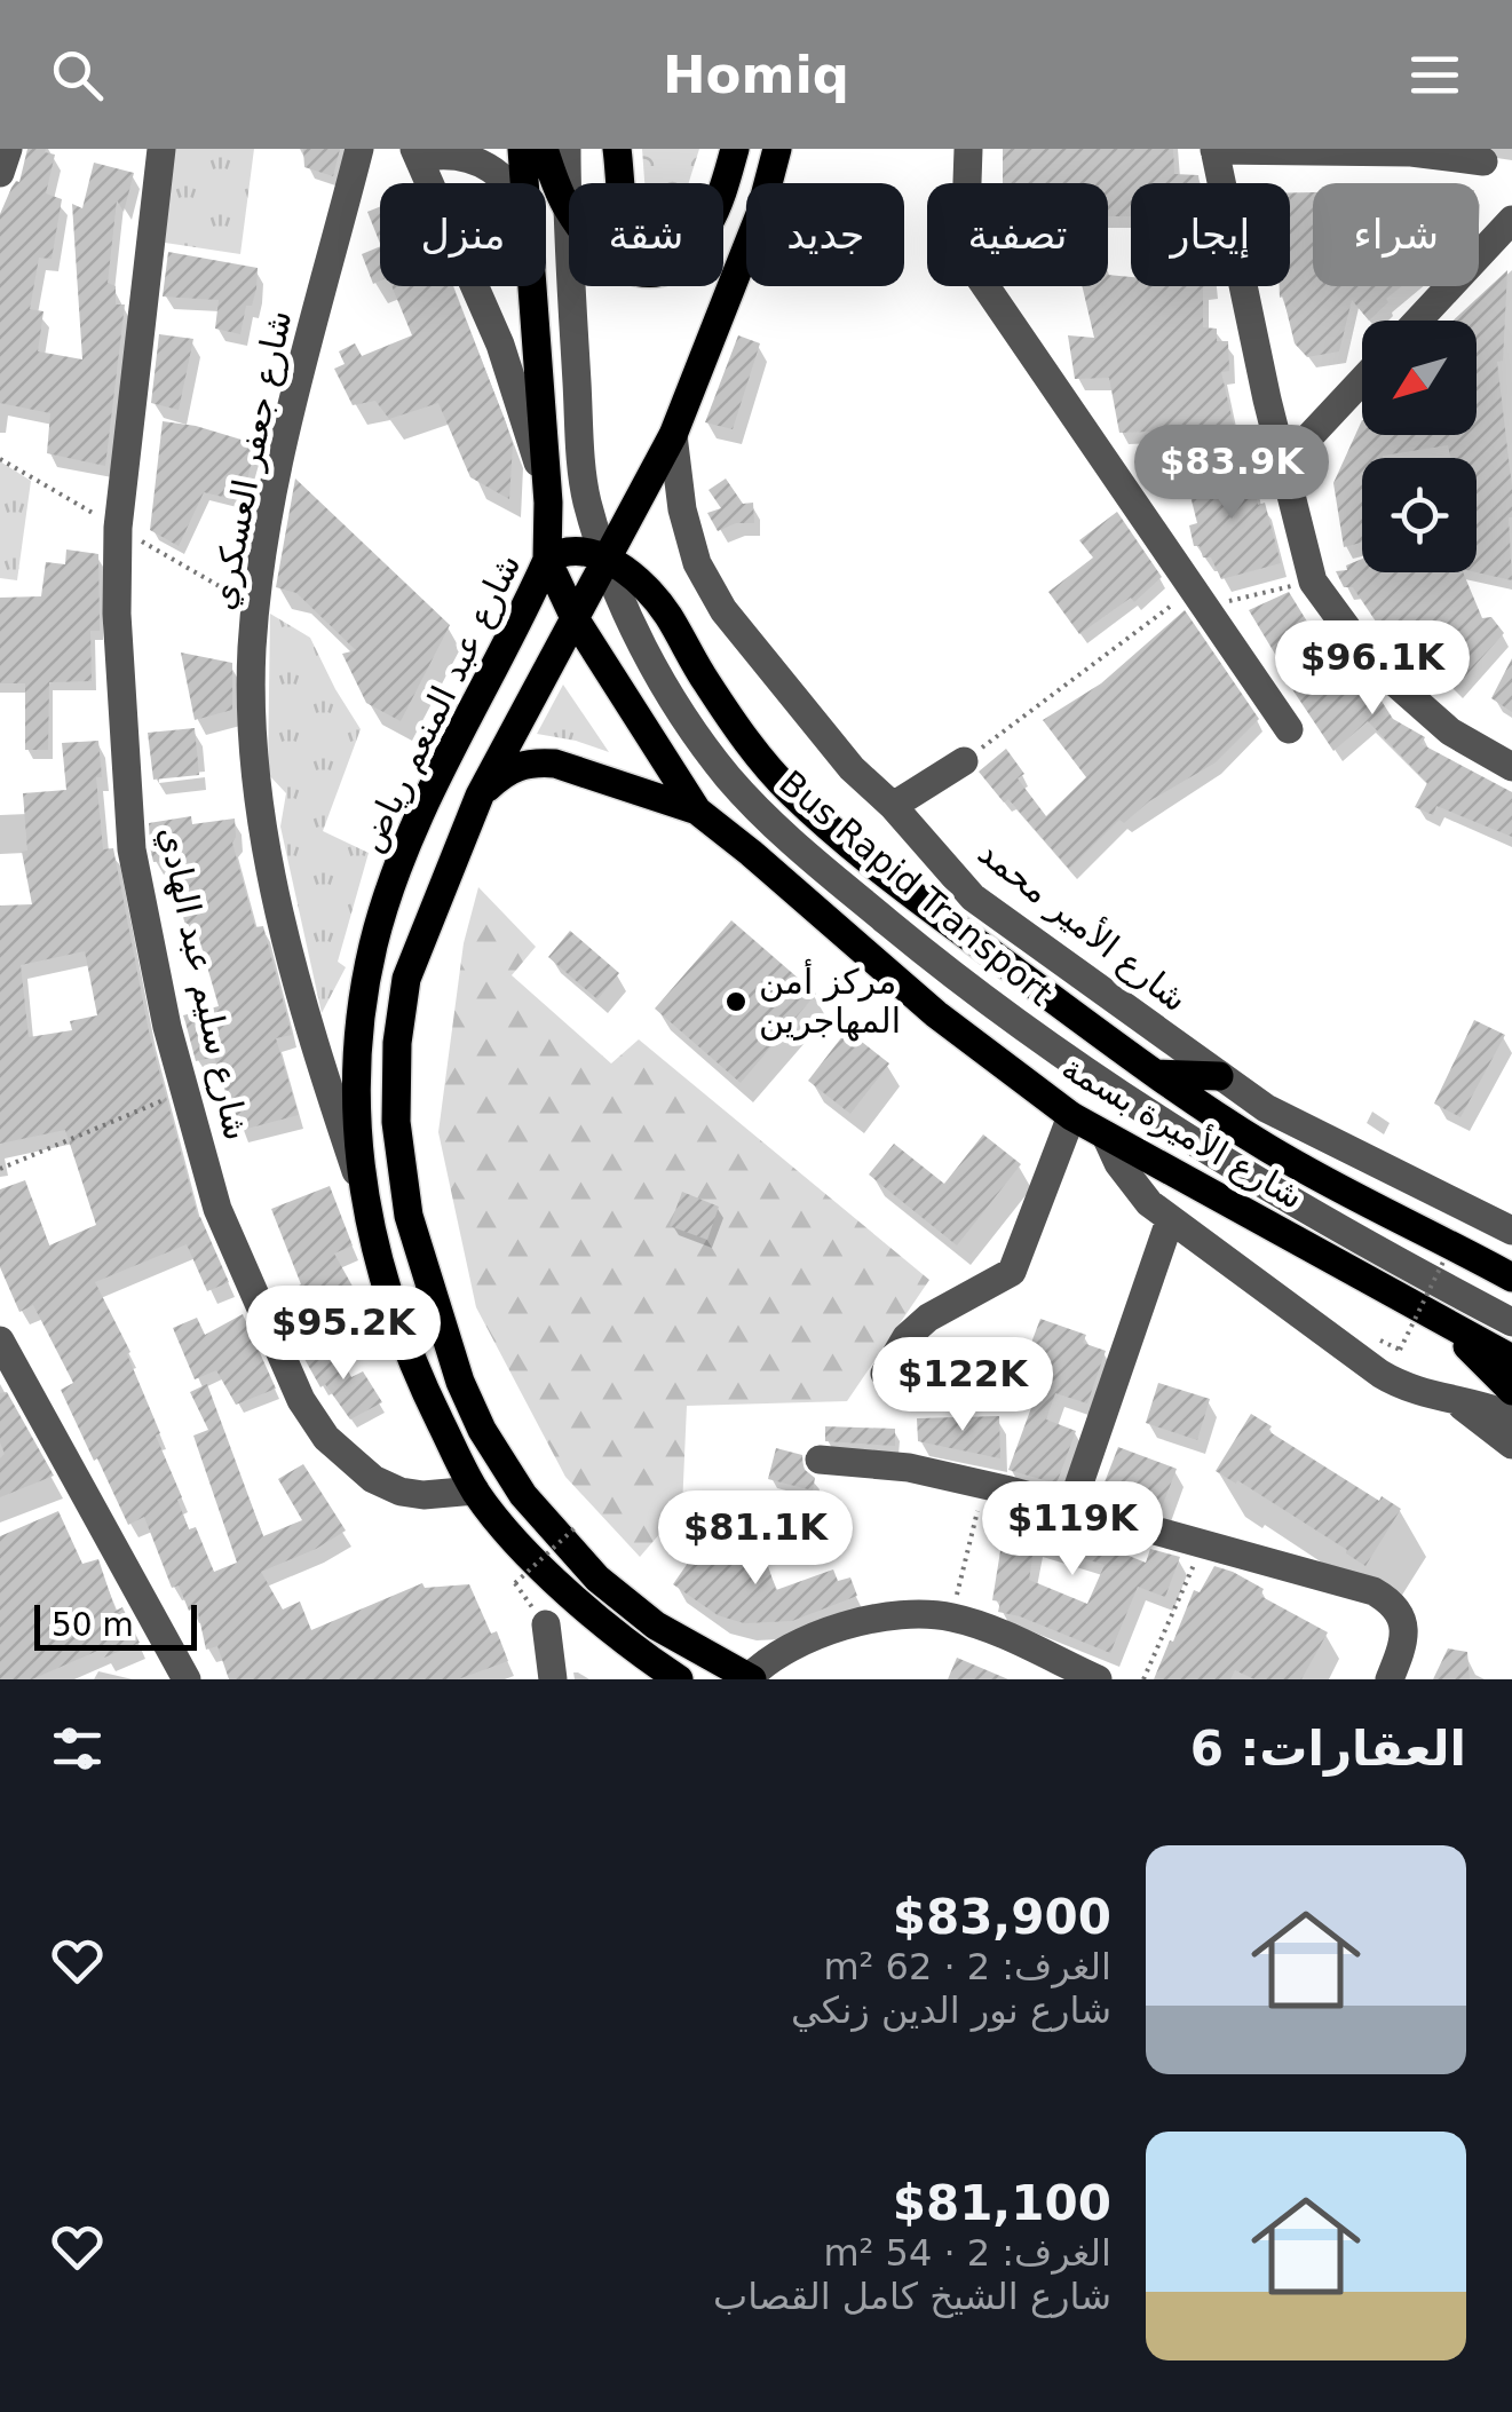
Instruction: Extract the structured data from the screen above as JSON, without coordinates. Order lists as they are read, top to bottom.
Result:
{
  "streets": {
    "main road": ["شارع عبد المنعم رياض", "شارع الأميرة بسمة"],
    "street": [
      "شارع جعفر العسكري",
      "Bus Rapid Transport",
      "شارع الأمير محمد",
      "شارع سليم عبد الهادي"
    ]
  },
  "crossings": [
    ["شارع جعفر العسكري", "شارع عبد المنعم رياض"],
    ["شارع عبد المنعم رياض", "شارع سليم عبد الهادي"],
    ["شارع عبد المنعم رياض", "شارع الأميرة بسمة"],
    ["Bus Rapid Transport", "شارع الأميرة بسمة"]
  ],
  "places": ["مركز أمن المهاجرين"],
  "scale_bar": "50 m",
  "north": "bottom left",
  "page": {
    "header": "Homiq",
    "chip": [
      "شراء",
      "إيجار",
      "تصفية",
      "جديد",
      "شقة",
      "منزل"
    ],
    "price": [
      "$83.9K",
      "$96.1K",
      "$95.2K",
      "$122K",
      "$119K",
      "$81.1K"
    ],
    "scale": "50 m",
    "heading": "العقارات: 6",
    "list": [
      {
        "name": "$83,900",
        "note": "الغرف: 2 · 62 m² · شارع نور الدين زنكي"
      },
      {
        "name": "$81,100",
        "note": "الغرف: 2 · 54 m² · شارع الشيخ كامل القصاب"
      }
    ]
  }
}
